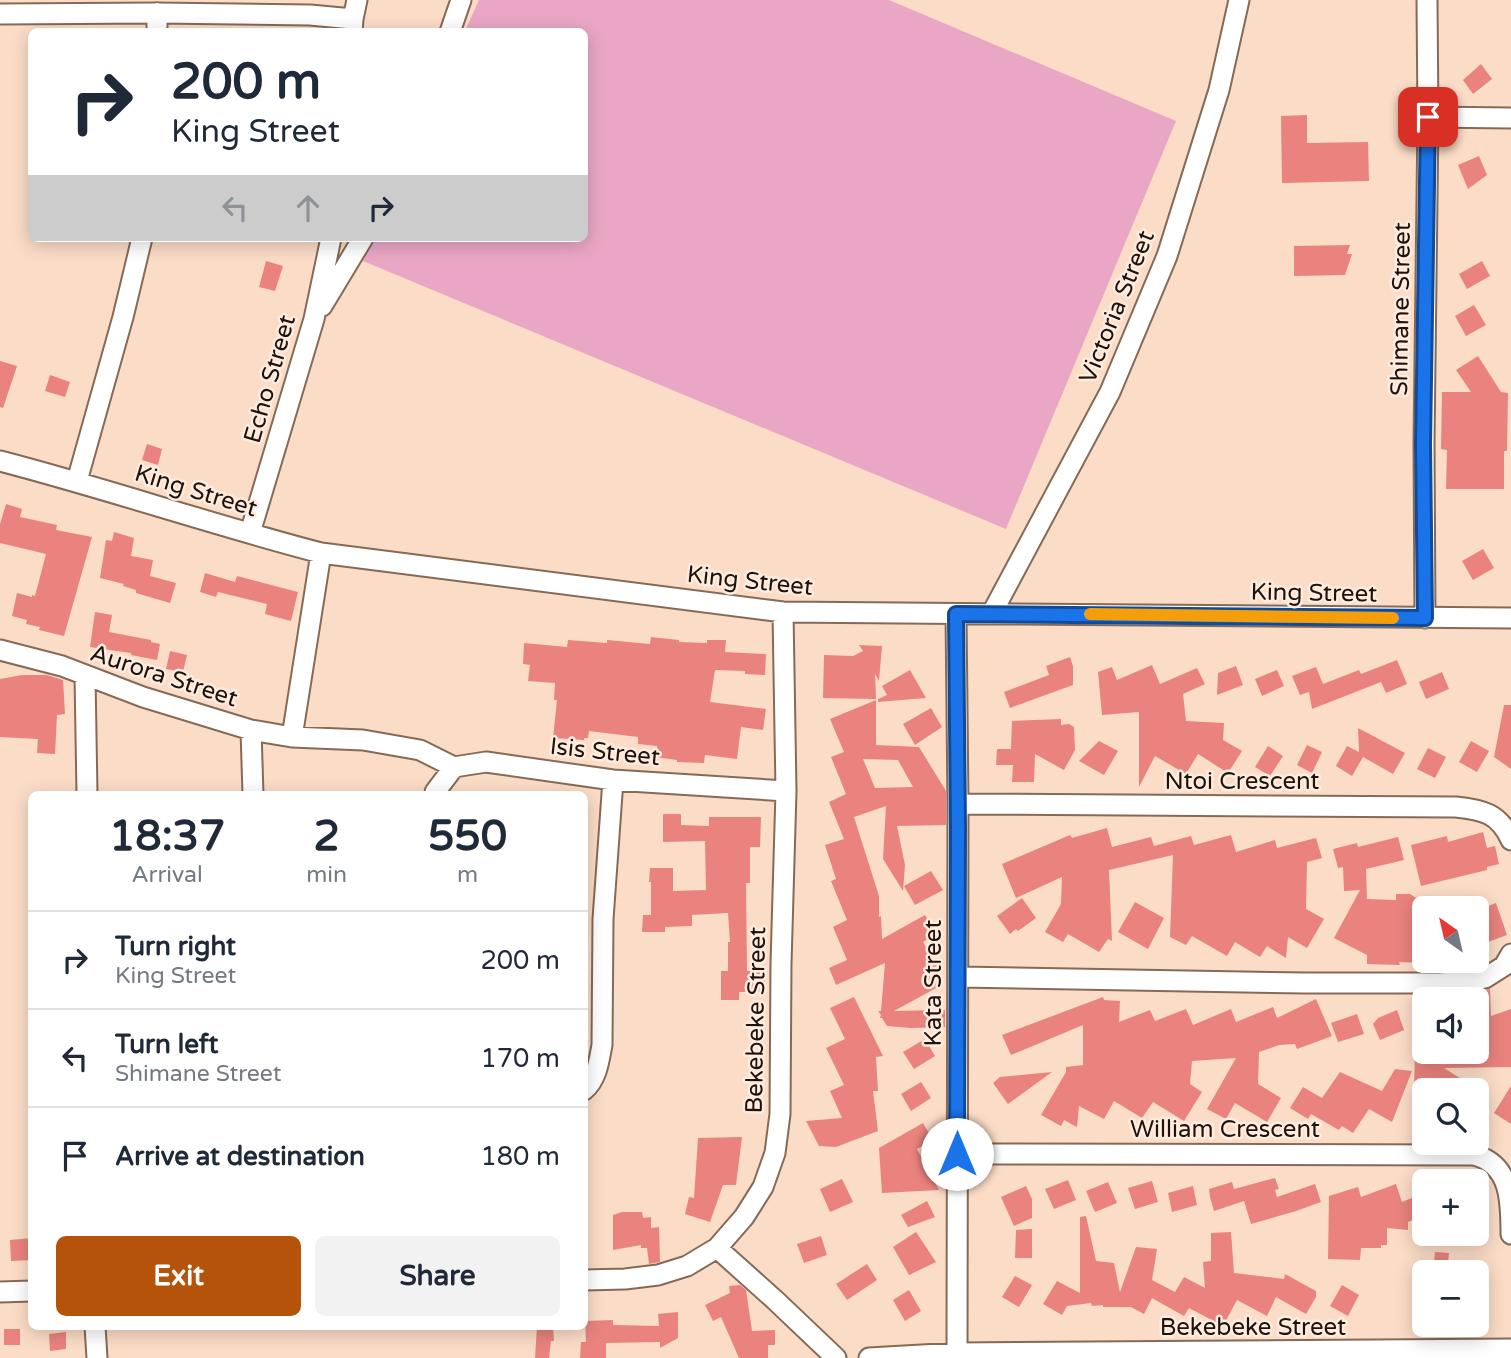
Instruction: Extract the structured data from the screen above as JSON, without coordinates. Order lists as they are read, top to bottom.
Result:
{
  "streets": {
    "street": [
      "Victoria Street",
      "Shimane Street",
      "Echo Street",
      "King Street",
      "Aurora Street",
      "Isis Street",
      "Ntoi Crescent",
      "Kata Street",
      "Bekebeke Street",
      "William Crescent"
    ]
  },
  "crossings": [
    ["Victoria Street", "King Street"],
    ["Shimane Street", "King Street"],
    ["Echo Street", "King Street"],
    ["King Street", "Kata Street"],
    ["King Street", "Bekebeke Street"],
    ["Isis Street", "Bekebeke Street"],
    ["Ntoi Crescent", "Kata Street"],
    ["Kata Street", "Bekebeke Street"],
    ["Kata Street", "William Crescent"]
  ],
  "north": "top left",
  "page": {
    "turn": ["200 m", "King Street"],
    "eta": [
      "18:37",
      "Arrival",
      "2",
      "min",
      "550",
      "m"
    ],
    "map_buttons": ["+", "−"],
    "list": [
      {
        "name": "Turn right",
        "note": "King Street",
        "value": "200 m"
      },
      {
        "name": "Turn left",
        "note": "Shimane Street",
        "value": "170 m"
      },
      {
        "name": "Arrive at destination",
        "value": "180 m"
      }
    ],
    "buttons": ["Exit", "Share"]
  }
}
